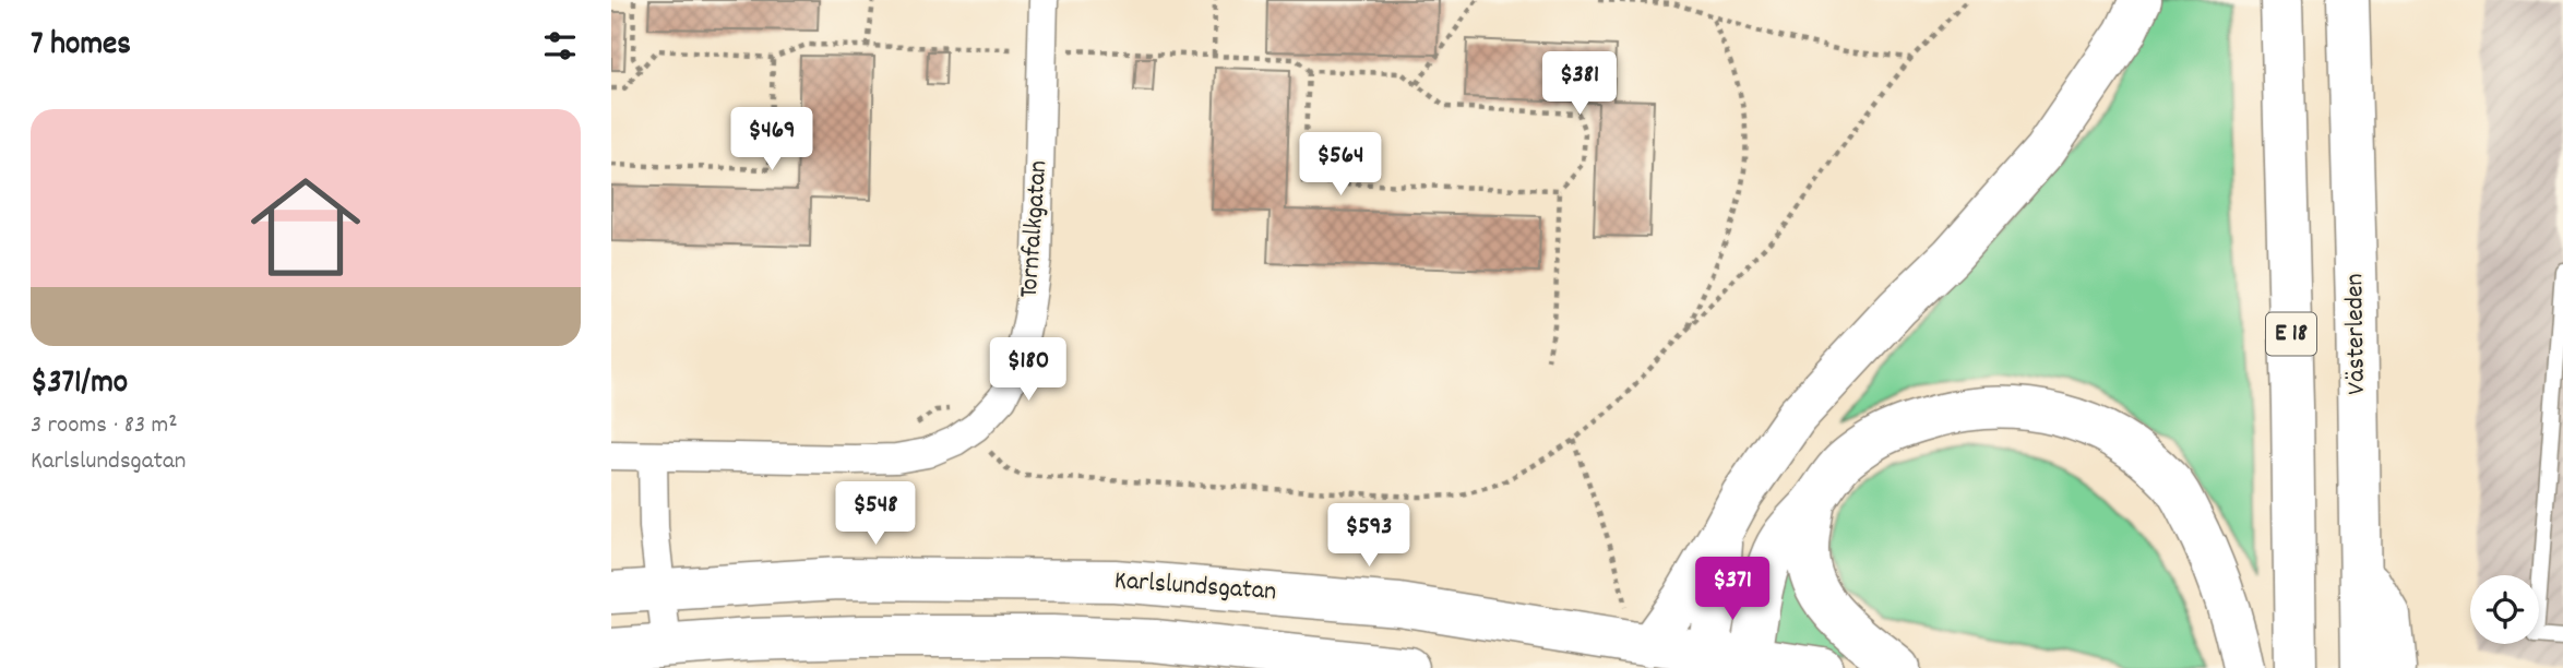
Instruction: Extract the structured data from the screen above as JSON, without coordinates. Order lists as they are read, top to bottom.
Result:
{
  "streets": {
    "main road": ["E 18", "Västerleden", "Karlslundsgatan"],
    "street": ["Tornfalkgatan"]
  },
  "page": {
    "heading": "7 homes",
    "price": [
      "$381",
      "$469",
      "$564",
      "$180",
      "$548",
      "$593",
      "$371"
    ],
    "list": [
      {
        "name": "$371/mo",
        "note": "3 rooms · 83 m² · Karlslundsgatan"
      }
    ]
  }
}
